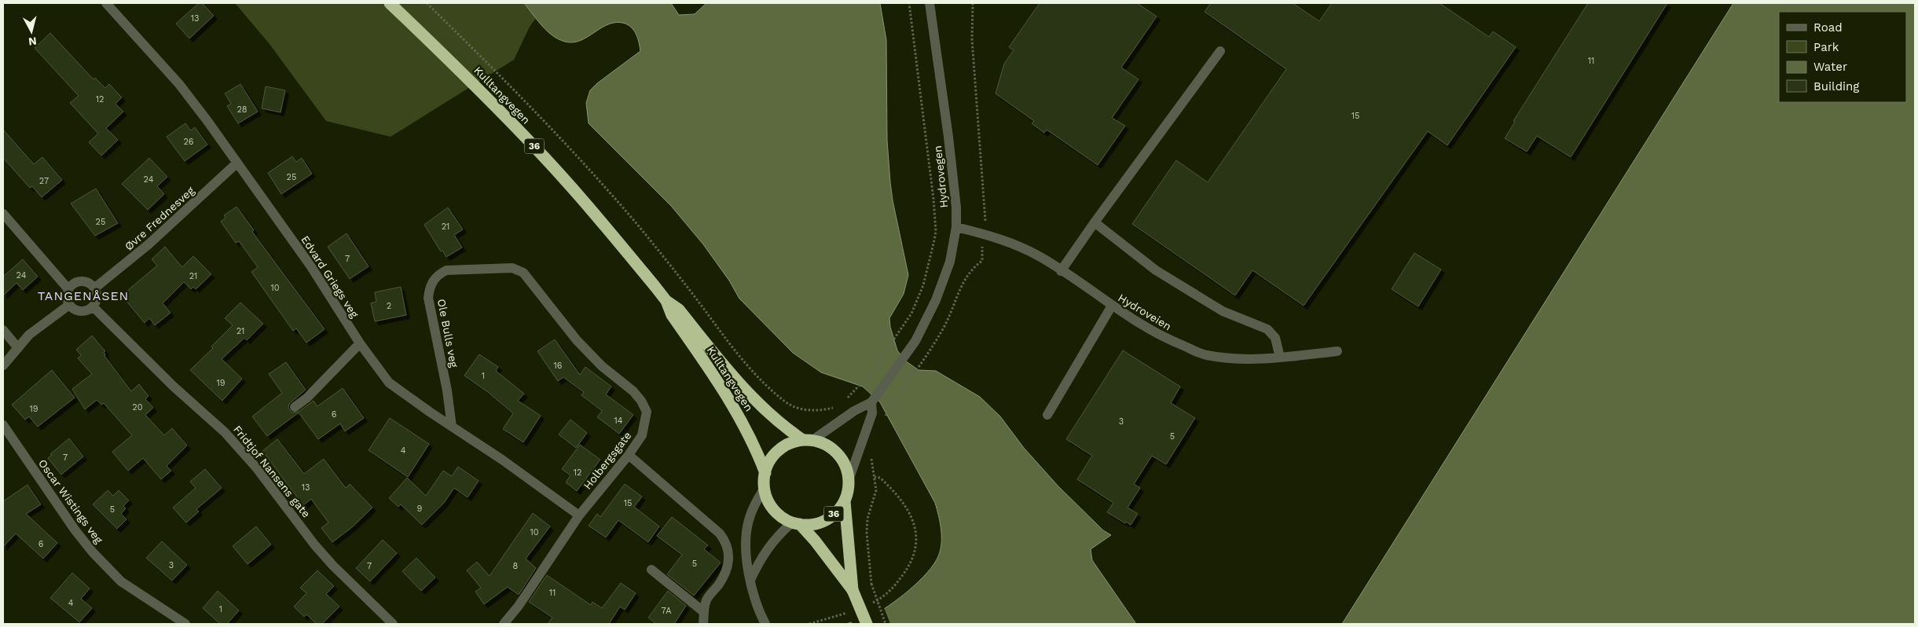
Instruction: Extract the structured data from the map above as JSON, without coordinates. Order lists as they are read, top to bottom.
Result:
{
  "streets": {
    "highway": ["Kulltangvegen", "36"],
    "street": [
      "Hydrovegen",
      "Øvre Frednesveg",
      "Edvard Griegs veg",
      "Hydroveien",
      "Ole Bulls veg",
      "Holbergsgate",
      "Fridtjof Nansens gate",
      "Oscar Wistings veg"
    ]
  },
  "crossings": [
    ["Kulltangvegen", "36"],
    ["Hydrovegen", "Hydroveien"],
    ["Øvre Frednesveg", "Edvard Griegs veg"],
    ["Øvre Frednesveg", "Fridtjof Nansens gate"],
    ["Edvard Griegs veg", "Ole Bulls veg"],
    ["Edvard Griegs veg", "Holbergsgate"],
    ["Ole Bulls veg", "Holbergsgate"]
  ],
  "districts": ["TANGENÅSEN"],
  "house_numbers": [
    "13",
    "11",
    "12",
    "28",
    "15",
    "26",
    "25",
    "24",
    "27",
    "25",
    "21",
    "7",
    "24",
    "21",
    "10",
    "2",
    "21",
    "16",
    "1",
    "19",
    "20",
    "19",
    "6",
    "14",
    "3",
    "5",
    "4",
    "7",
    "12",
    "13",
    "15",
    "9",
    "5",
    "10",
    "6",
    "5",
    "3",
    "7",
    "8",
    "11",
    "4",
    "1",
    "7A"
  ],
  "legend": [
    "Road",
    "Park",
    "Water",
    "Building"
  ],
  "north": "bottom"
}
